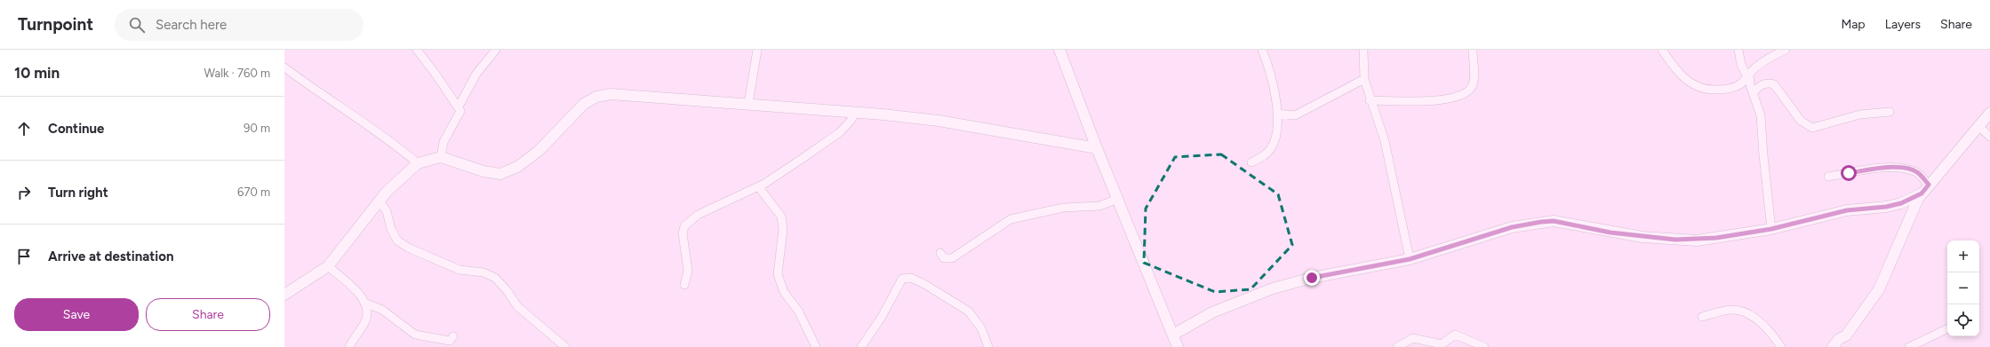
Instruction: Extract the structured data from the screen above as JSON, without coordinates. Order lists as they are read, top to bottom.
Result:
{
  "page": {
    "header": "Turnpoint",
    "search": "Search here",
    "nav": ["Map", "Layers", "Share"],
    "heading": ["10 min", "Walk · 760 m"],
    "list": [
      ["Continue", "90 m"],
      ["Turn right", "670 m"],
      "Arrive at destination"
    ],
    "map_buttons": ["+", "−"],
    "buttons": ["Save", "Share"]
  }
}
